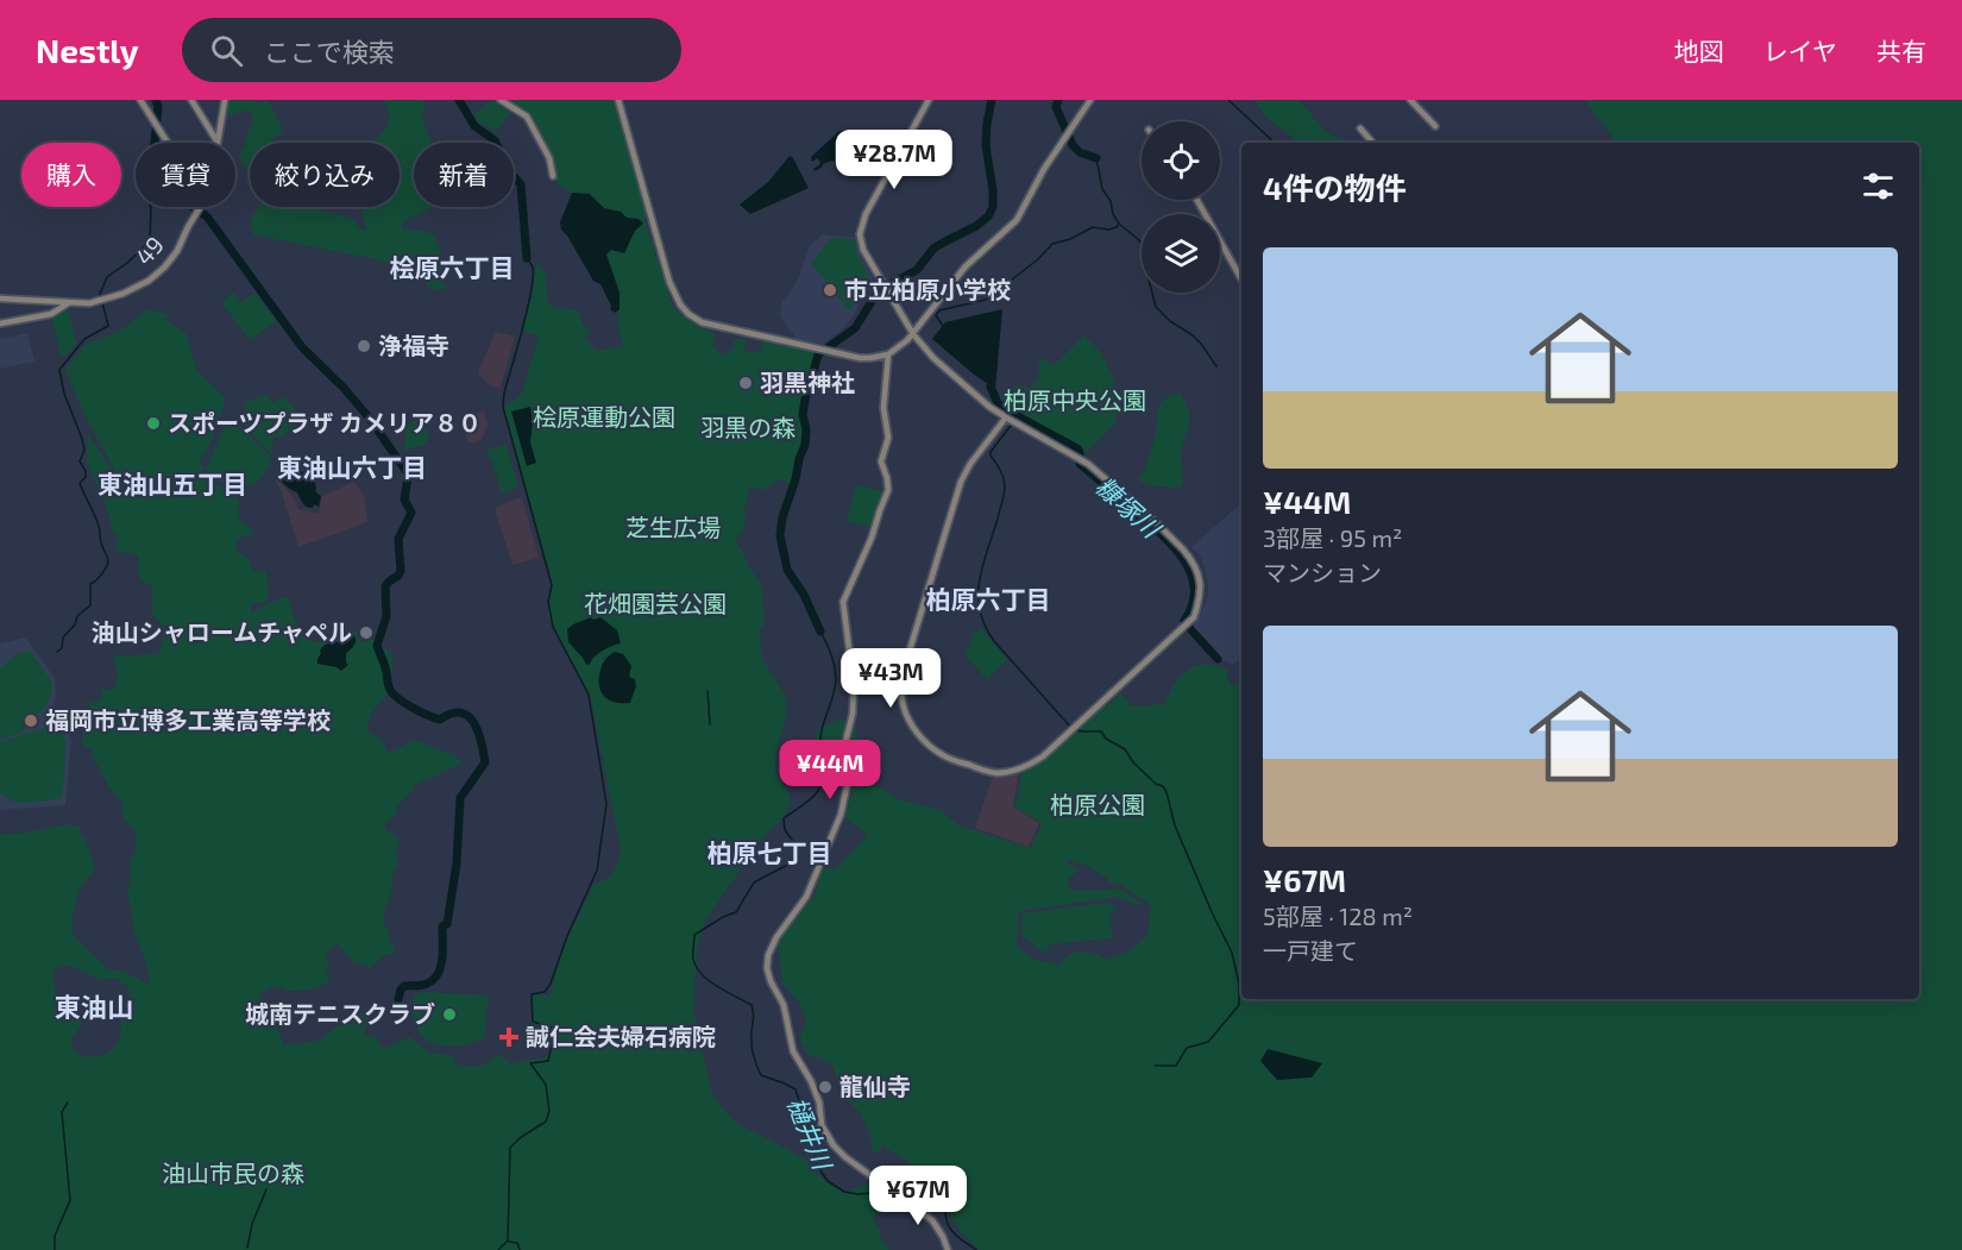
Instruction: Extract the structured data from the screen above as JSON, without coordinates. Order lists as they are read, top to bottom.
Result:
{
  "streets": {
    "street": ["49"]
  },
  "districts": [
    "桧原六丁目",
    "東油山六丁目",
    "東油山五丁目",
    "柏原六丁目",
    "柏原七丁目",
    "東油山"
  ],
  "water": ["糠塚川", "樋井川"],
  "parks": [
    "柏原中央公園",
    "桧原運動公園",
    "羽黒の森",
    "芝生広場",
    "花畑園芸公園",
    "柏原公園",
    "油山市民の森"
  ],
  "places": {
    "other": [
      "市立柏原小学校",
      "浄福寺",
      "羽黒神社",
      "スポーツプラザ カメリア８０",
      "油山シャロームチャペル",
      "福岡市立博多工業高等学校",
      "城南テニスクラブ",
      "龍仙寺"
    ],
    "health": ["誠仁会夫婦石病院"]
  },
  "page": {
    "header": "Nestly",
    "search": "ここで検索",
    "nav": ["地図", "レイヤ", "共有"],
    "price": [
      "¥28.7M",
      "¥43M",
      "¥44M",
      "¥67M"
    ],
    "chip": [
      "購入",
      "賃貸",
      "絞り込み",
      "新着"
    ],
    "heading": "4件の物件",
    "list": [
      {
        "name": "¥44M",
        "note": "3部屋 · 95 m² · マンション"
      },
      {
        "name": "¥67M",
        "note": "5部屋 · 128 m² · 一戸建て"
      }
    ]
  }
}
